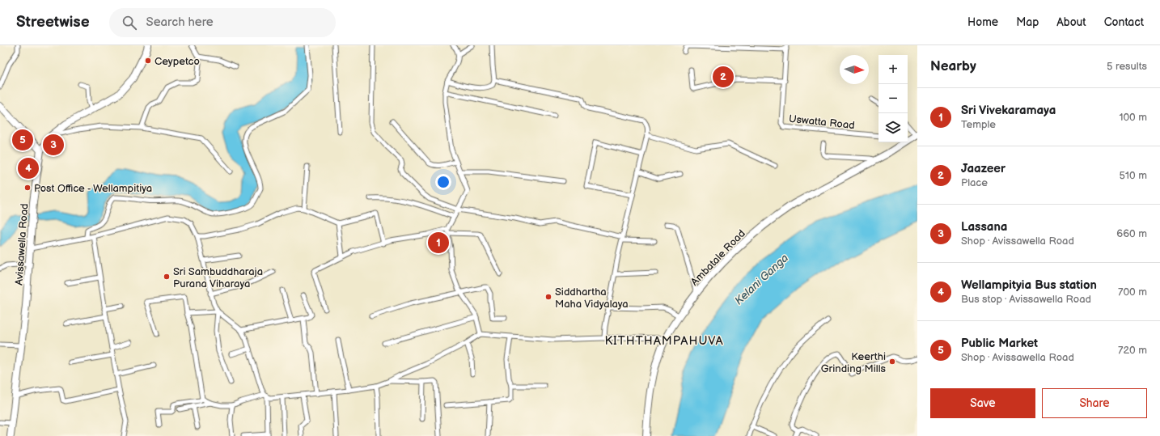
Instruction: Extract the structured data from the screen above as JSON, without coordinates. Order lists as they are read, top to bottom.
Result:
{
  "streets": {
    "main road": ["Avissawella Road", "Ambatale Road"],
    "street": ["Uswatta Road"]
  },
  "districts": ["KITHTHAMPAHUVA"],
  "water": ["Kelani Ganga"],
  "places": [
    "Ceypetco",
    "Post Office - Wellampitiya",
    "Sri Sambuddharaja Purana Viharaya",
    "Siddhartha Maha Vidyalaya",
    "Keerthi Grinding Mills"
  ],
  "north": "right",
  "page": {
    "header": "Streetwise",
    "search": "Search here",
    "nav": [
      "Home",
      "Map",
      "About",
      "Contact"
    ],
    "heading": ["Nearby", "5 results"],
    "map_buttons": ["+", "−"],
    "pins": [
      "2",
      "5",
      "3",
      "4",
      "1"
    ],
    "list": [
      {
        "mark": "1",
        "name": "Sri Vivekaramaya",
        "note": "Temple",
        "value": "100 m"
      },
      {
        "mark": "2",
        "name": "Jaazeer",
        "note": "Place",
        "value": "510 m"
      },
      {
        "mark": "3",
        "name": "Lassana",
        "note": "Shop · Avissawella Road",
        "value": "660 m"
      },
      {
        "mark": "4",
        "name": "Wellampityia Bus station",
        "note": "Bus stop · Avissawella Road",
        "value": "700 m"
      },
      {
        "mark": "5",
        "name": "Public Market",
        "note": "Shop · Avissawella Road",
        "value": "720 m"
      }
    ],
    "buttons": ["Save", "Share"]
  }
}
